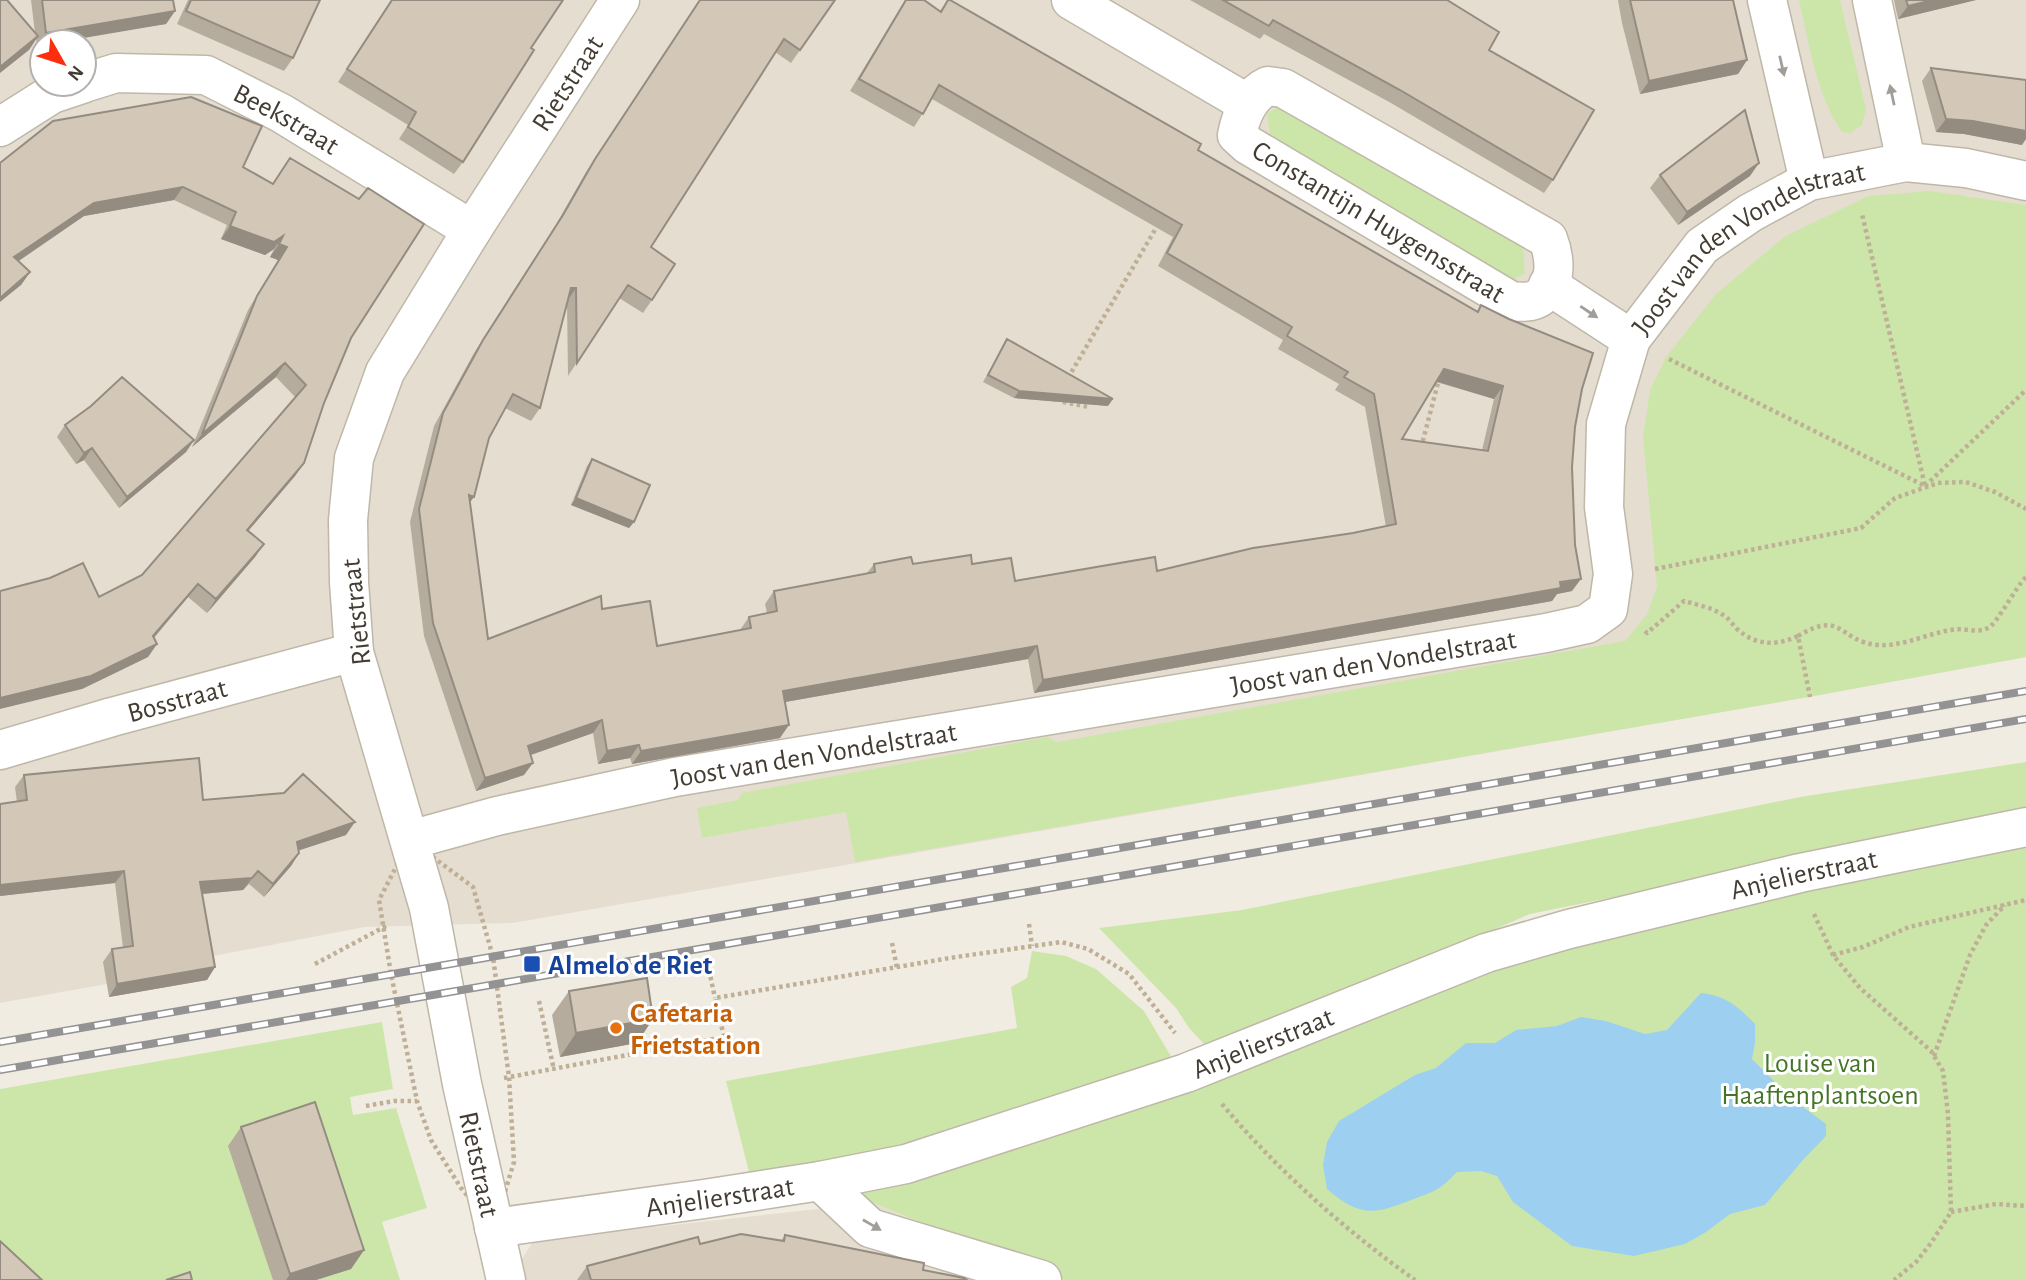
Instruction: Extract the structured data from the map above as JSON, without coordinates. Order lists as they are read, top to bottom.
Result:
{
  "streets": {
    "street": [
      "Rietstraat",
      "Beekstraat",
      "Constantijn Huygensstraat",
      "Joost van den Vondelstraat",
      "Bosstraat",
      "Anjelierstraat"
    ]
  },
  "crossings": [
    ["Rietstraat", "Beekstraat"],
    ["Rietstraat", "Joost van den Vondelstraat"],
    ["Rietstraat", "Bosstraat"],
    ["Rietstraat", "Anjelierstraat"],
    ["Constantijn Huygensstraat", "Joost van den Vondelstraat"]
  ],
  "parks": ["Louise van Haaftenplantsoen"],
  "places": {
    "transit": ["Almelo de Riet"],
    "other": ["Cafetaria Frietstation"]
  },
  "north": "bottom right"
}
